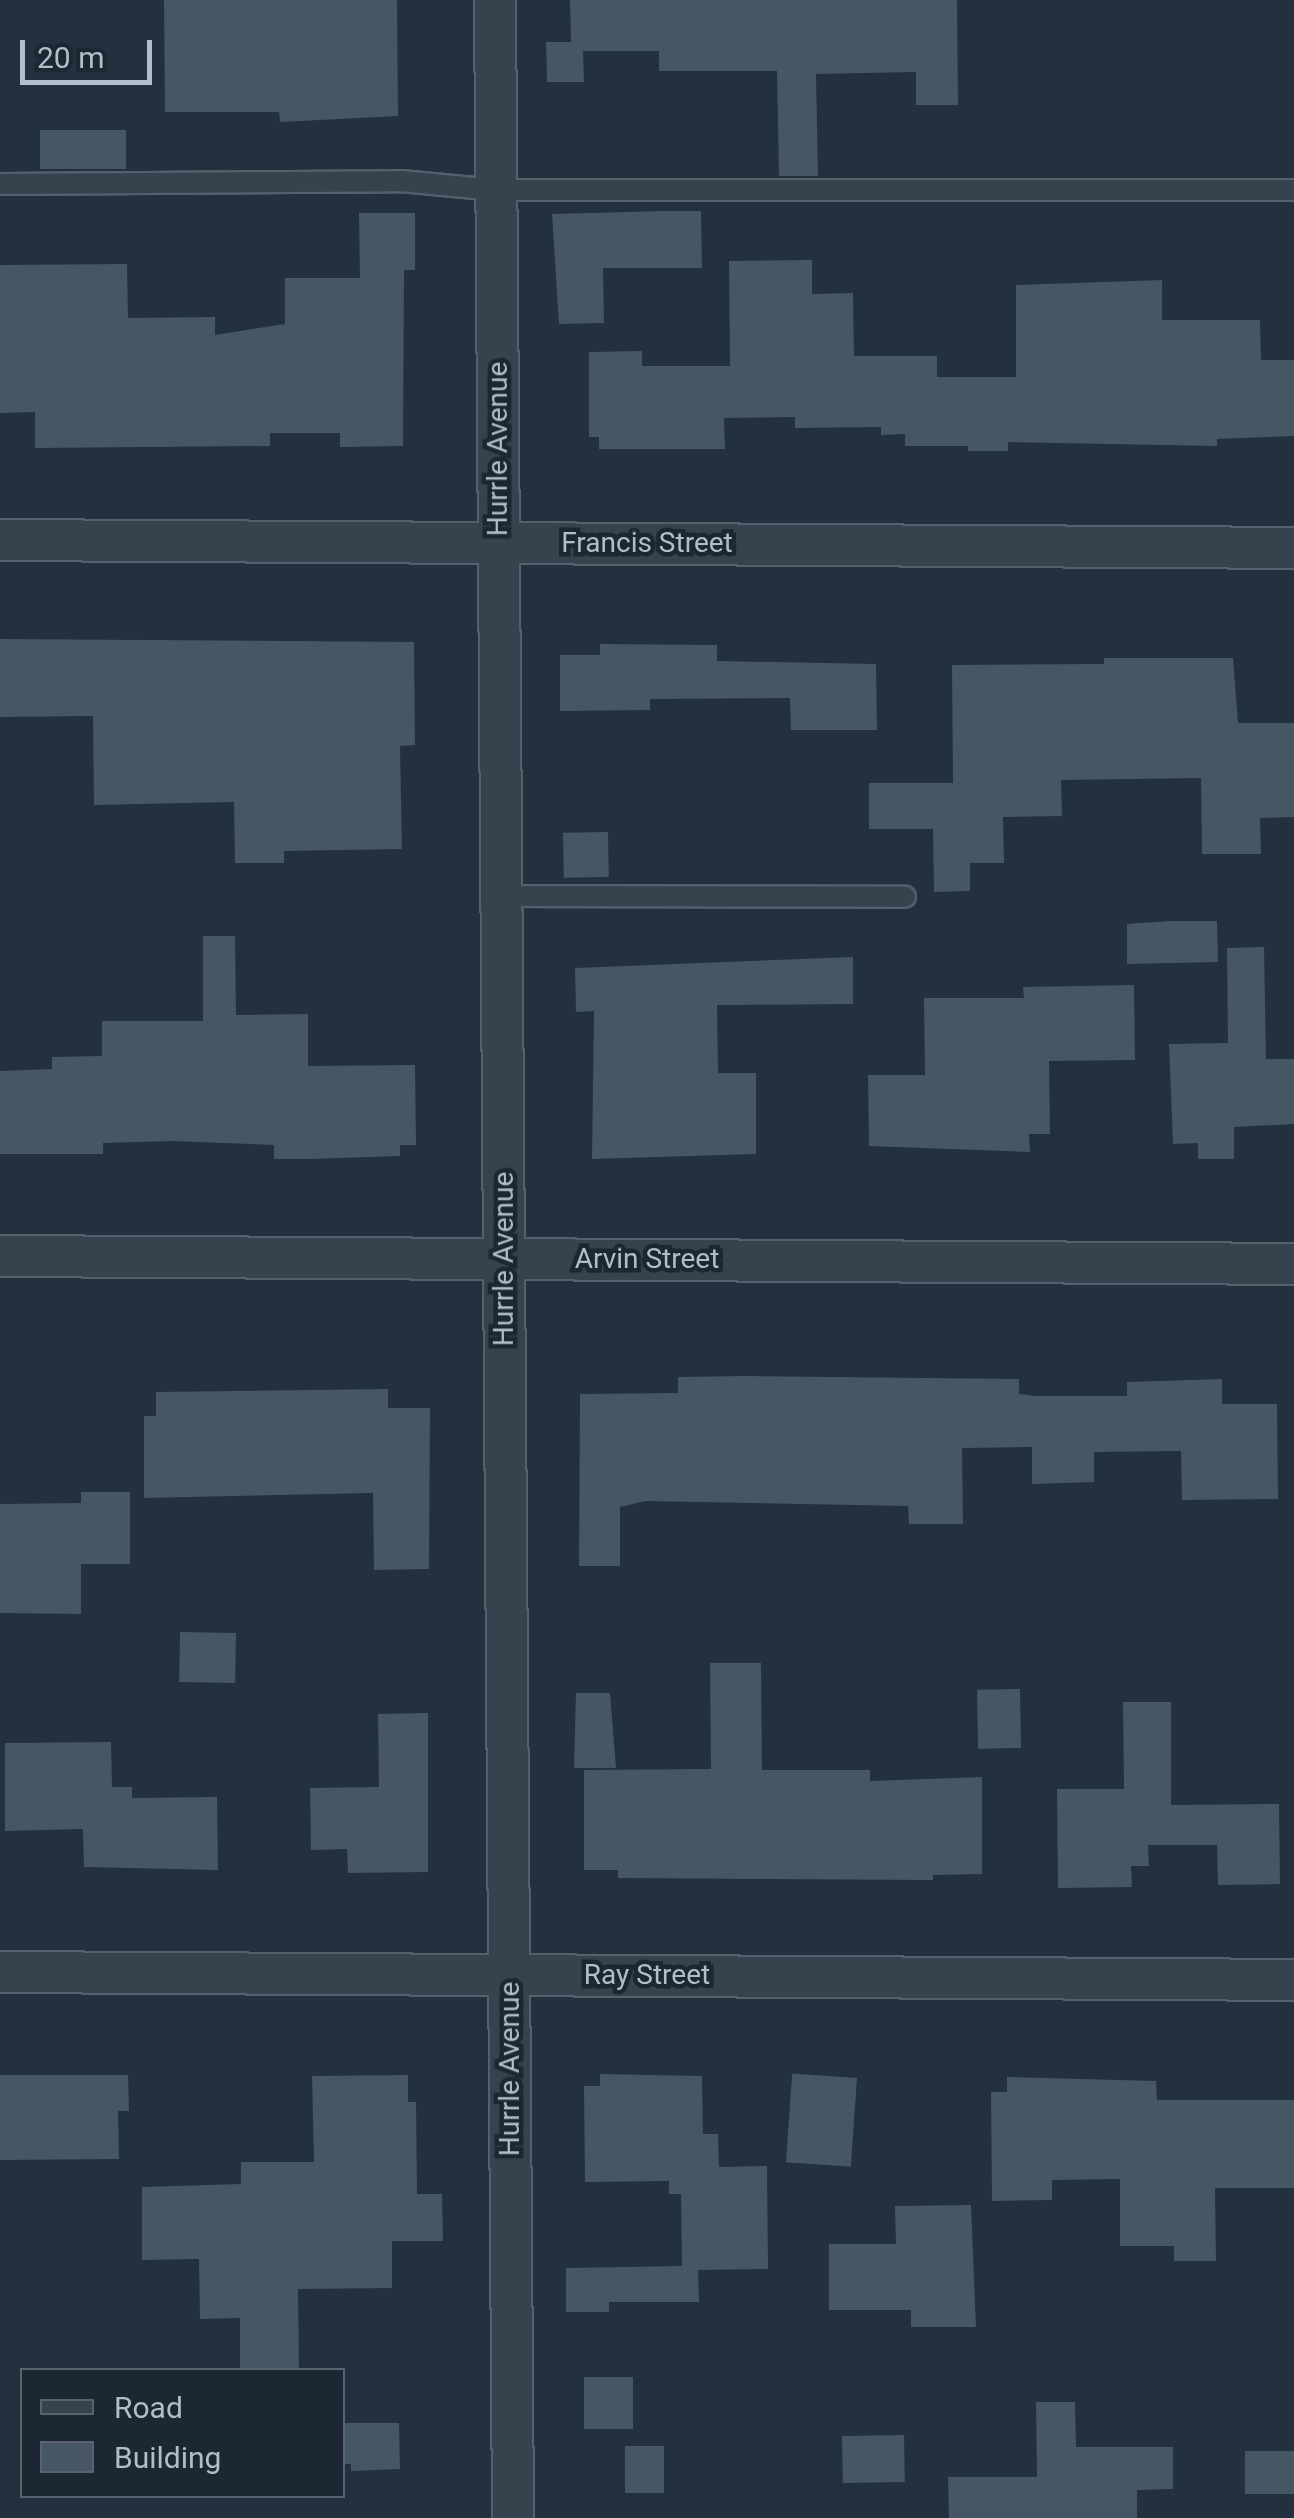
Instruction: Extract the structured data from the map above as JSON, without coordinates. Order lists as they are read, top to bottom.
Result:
{
  "streets": {
    "street": [
      "Hurrle Avenue",
      "Francis Street",
      "Arvin Street",
      "Ray Street"
    ]
  },
  "crossings": [
    ["Hurrle Avenue", "Francis Street"],
    ["Hurrle Avenue", "Arvin Street"],
    ["Hurrle Avenue", "Ray Street"]
  ],
  "legend": ["Road", "Building"],
  "scale_bar": "20 m"
}
